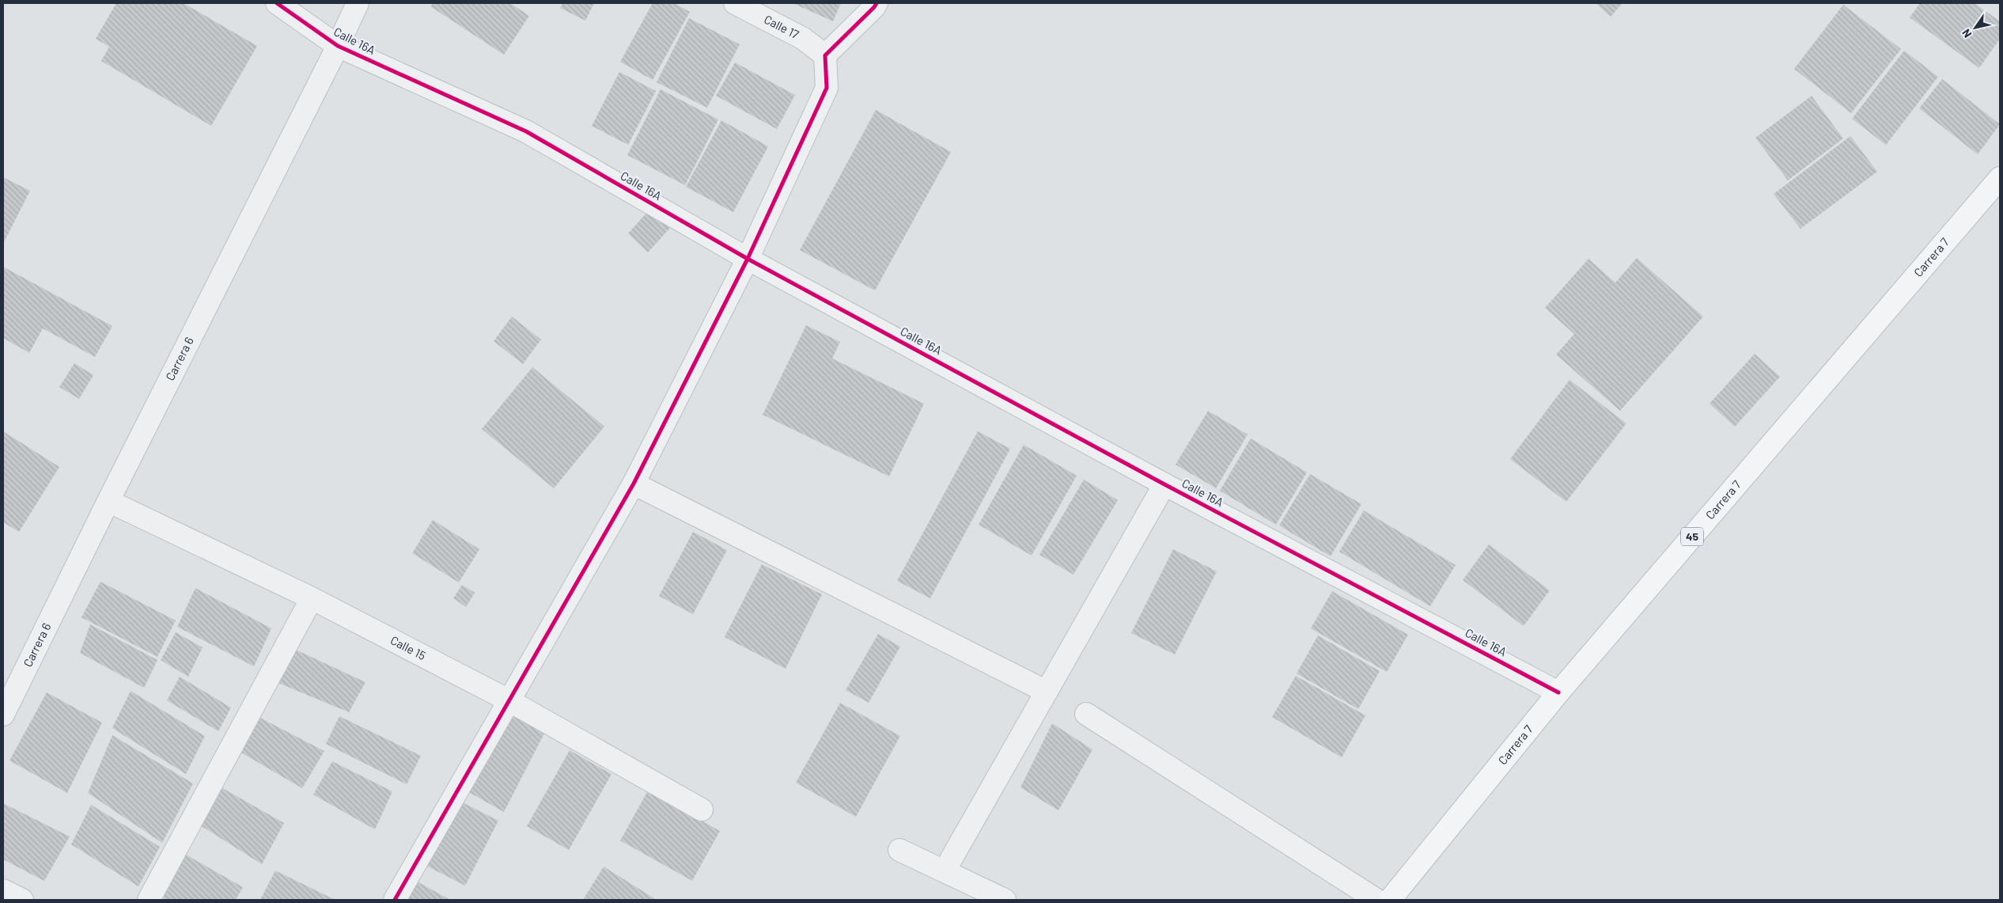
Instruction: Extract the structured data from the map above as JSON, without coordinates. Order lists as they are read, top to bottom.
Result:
{
  "streets": {
    "main road": ["Carrera 7", "45"],
    "street": [
      "Calle 17",
      "Calle 16A",
      "Carrera 6",
      "Calle 15"
    ]
  },
  "crossings": [
    ["Calle 16A", "Carrera 7"],
    ["Calle 16A", "Carrera 6"],
    ["Carrera 6", "Calle 15"]
  ],
  "north": "bottom left"
}
